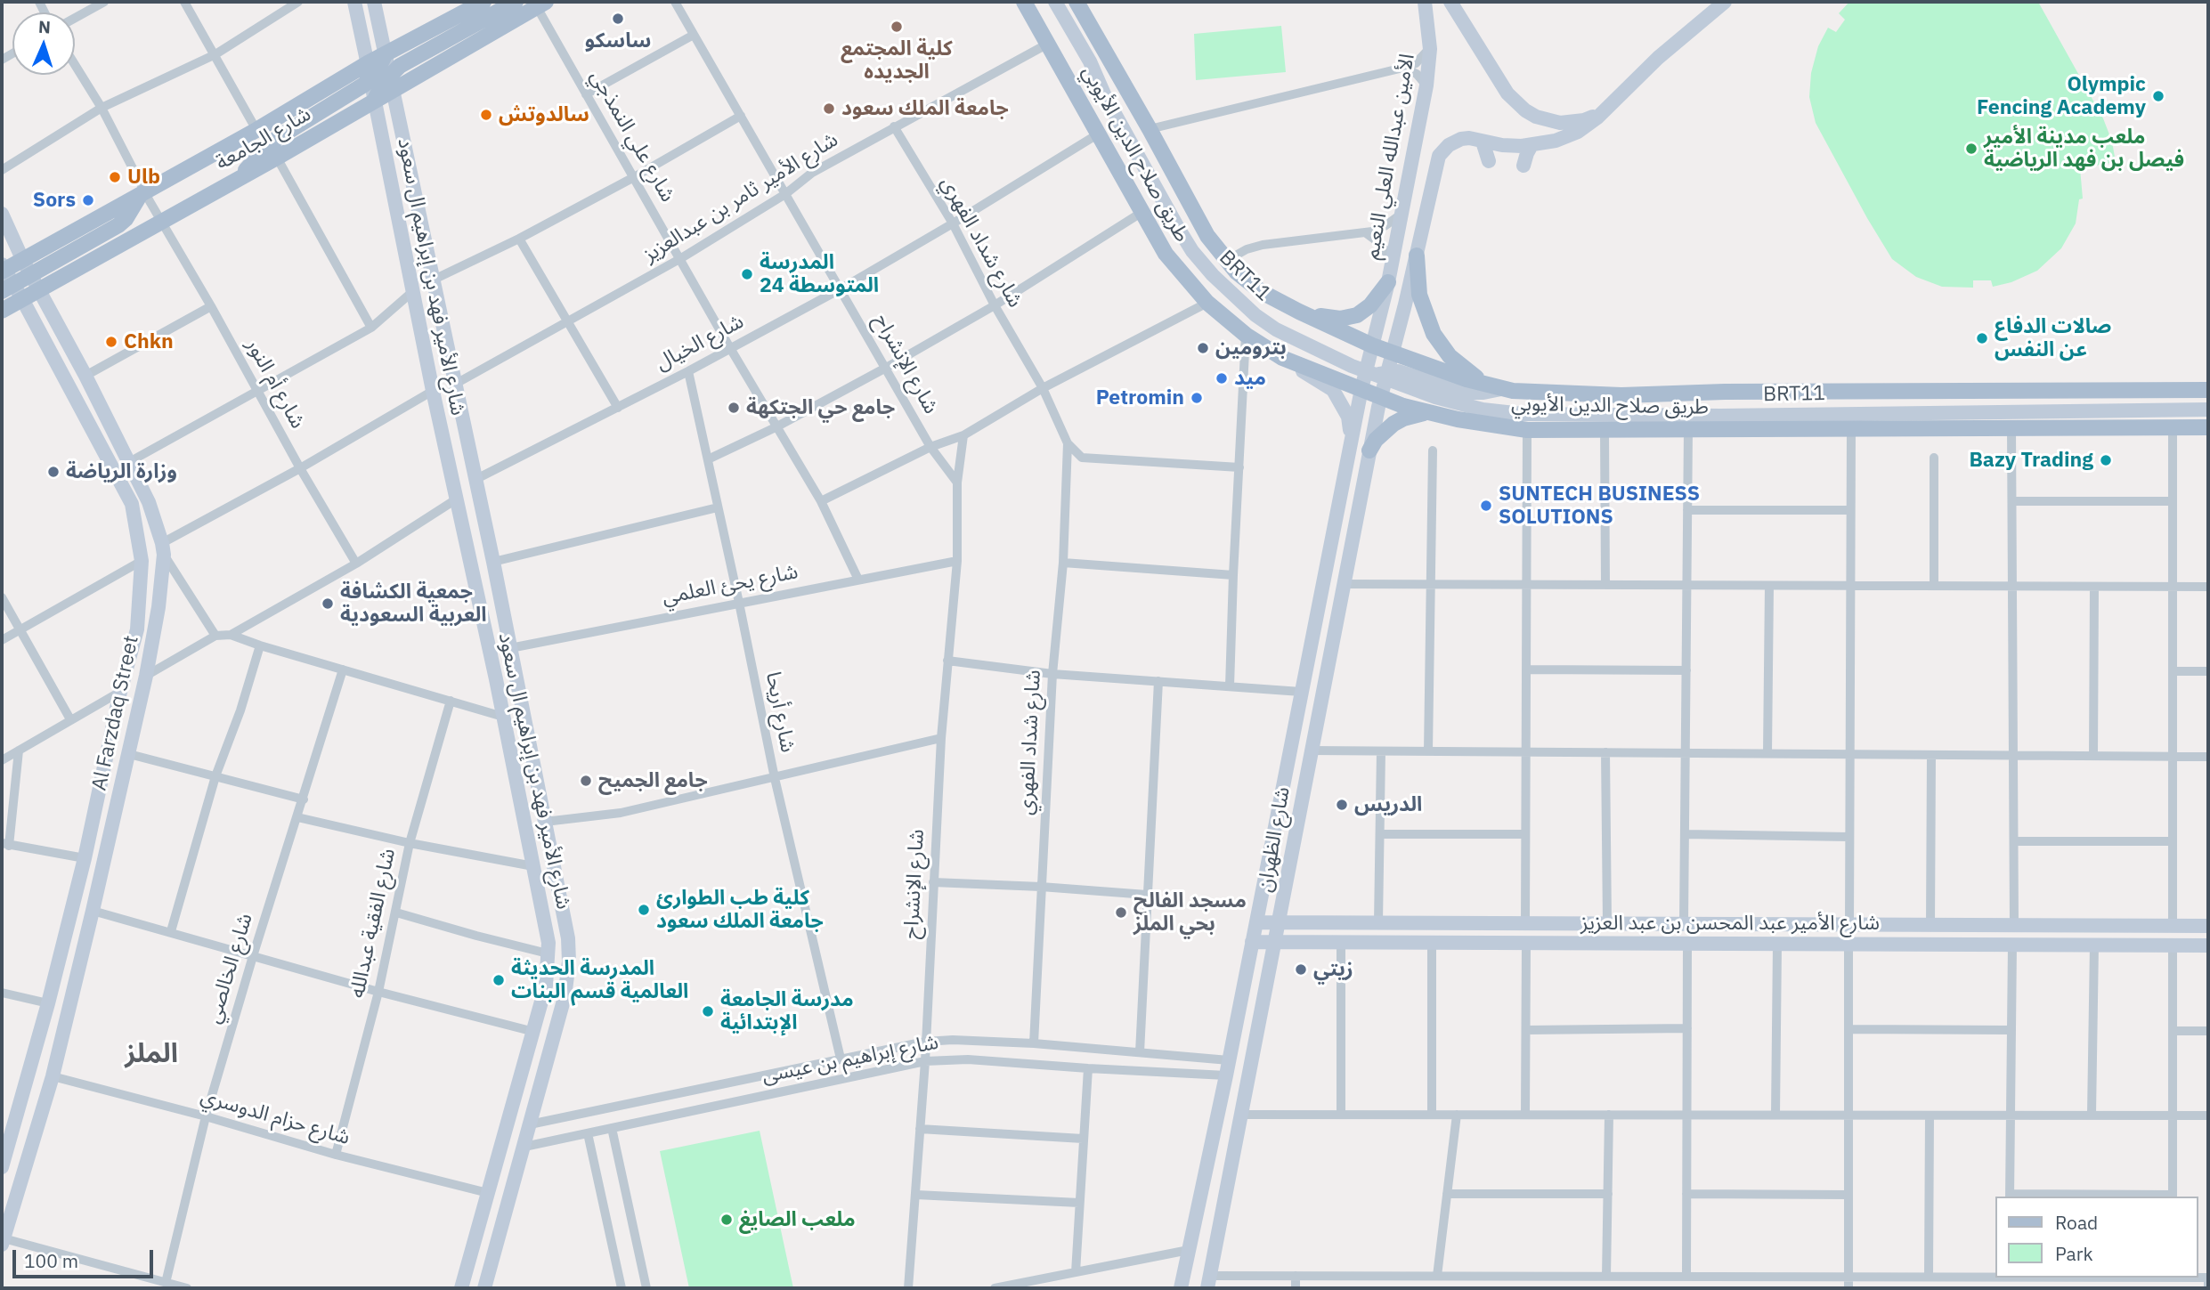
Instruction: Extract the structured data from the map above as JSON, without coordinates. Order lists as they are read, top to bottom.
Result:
{
  "streets": {
    "main road": [
      "شارع الجامعة",
      "طريق صلاح الدين الأيوبي",
      "الأمين عبدالله العلي النعيم",
      "BRT11",
      "شارع الأمير فهد بن إبراهيم ال سعود",
      "Al Farzdaq Street",
      "شارع الظهران",
      "شارع الأمير عبد المحسن بن عبد العزيز"
    ],
    "street": [
      "شارع علي النمذجي",
      "شارع الأمير ثامر بن عبدالعزيز",
      "شارع شداد الفهري",
      "شارع الخيال",
      "شارع الإنشراح",
      "شارع أم النور",
      "شارع يحئ العلمي",
      "شارع أريحا",
      "شارع الفقية عبدالله",
      "شارع الخالصي",
      "شارع إبراهيم بن عيسى",
      "شارع حزام الدوسري"
    ]
  },
  "crossings": [
    ["شارع علي النمذجي", "شارع الجامعة"],
    ["شارع علي النمذجي", "شارع الأمير ثامر بن عبدالعزيز"],
    ["شارع علي النمذجي", "شارع الخيال"],
    ["شارع علي النمذجي", "شارع يحئ العلمي"],
    ["شارع الجامعة", "شارع الأمير فهد بن إبراهيم ال سعود"],
    ["شارع الجامعة", "شارع أم النور"],
    ["شارع الجامعة", "Al Farzdaq Street"],
    ["طريق صلاح الدين الأيوبي", "الأمين عبدالله العلي النعيم"],
    ["طريق صلاح الدين الأيوبي", "شارع الأمير ثامر بن عبدالعزيز"],
    ["طريق صلاح الدين الأيوبي", "شارع الخيال"],
    ["طريق صلاح الدين الأيوبي", "شارع الظهران"],
    ["الأمين عبدالله العلي النعيم", "BRT11"],
    ["الأمين عبدالله العلي النعيم", "شارع الظهران"],
    ["شارع الأمير ثامر بن عبدالعزيز", "شارع شداد الفهري"],
    ["شارع الأمير ثامر بن عبدالعزيز", "شارع الأمير فهد بن إبراهيم ال سعود"],
    ["شارع الأمير ثامر بن عبدالعزيز", "شارع الإنشراح"],
    ["شارع شداد الفهري", "شارع الخيال"],
    ["BRT11", "شارع الظهران"],
    ["شارع الأمير فهد بن إبراهيم ال سعود", "شارع الخيال"],
    ["شارع الأمير فهد بن إبراهيم ال سعود", "شارع يحئ العلمي"],
    ["شارع الأمير فهد بن إبراهيم ال سعود", "شارع إبراهيم بن عيسى"],
    ["شارع الأمير فهد بن إبراهيم ال سعود", "شارع حزام الدوسري"],
    ["شارع الخيال", "شارع الإنشراح"],
    ["شارع الخيال", "شارع أريحا"],
    ["شارع الإنشراح", "شارع يحئ العلمي"],
    ["شارع الإنشراح", "شارع إبراهيم بن عيسى"],
    ["شارع يحئ العلمي", "شارع أريحا"],
    ["Al Farzdaq Street", "شارع حزام الدوسري"],
    ["شارع الظهران", "شارع الأمير عبد المحسن بن عبد العزيز"],
    ["شارع الظهران", "شارع إبراهيم بن عيسى"],
    ["شارع الفقية عبدالله", "شارع حزام الدوسري"],
    ["شارع الخالصي", "شارع حزام الدوسري"]
  ],
  "districts": ["الملز"],
  "places": [
    "ساسكو",
    "كلية المجتمع الجديده",
    "Olympic Fencing Academy",
    "جامعة الملك سعود",
    "سالدوتش",
    "ملعب مدينة الأمير فيصل بن فهد الرياضية",
    "Ulb",
    "Sors",
    "المدرسة المتوسطة 24",
    "صالات الدفاع عن النفس",
    "Chkn",
    "بترومين",
    "ميد",
    "Petromin",
    "جامع حي الجتكهة",
    "Bazy Trading",
    "وزارة الرياضة",
    "SUNTECH BUSINESS SOLUTIONS",
    "جمعية الكشافة العربية السعودية",
    "جامع الجميح",
    "الدريس",
    "كلية طب الطوارئ جامعة الملك سعود",
    "مسجد الفالح بحي الملز",
    "زيتي",
    "المدرسة الحديثة العالمية قسم البنات",
    "مدرسة الجامعة الإبتدائية",
    "ملعب الصايغ"
  ],
  "legend": ["Road", "Park"],
  "scale_bar": "100 m",
  "north": "top"
}
